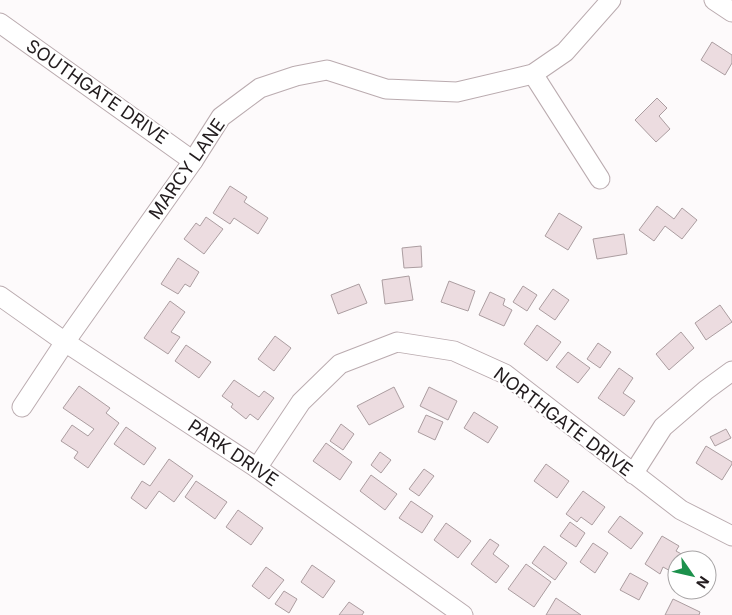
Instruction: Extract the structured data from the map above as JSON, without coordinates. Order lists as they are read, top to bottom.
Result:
{
  "streets": {
    "street": [
      "SOUTHGATE DRIVE",
      "MARCY LANE",
      "NORTHGATE DRIVE",
      "PARK DRIVE"
    ]
  },
  "crossings": [
    ["SOUTHGATE DRIVE", "MARCY LANE"],
    ["MARCY LANE", "PARK DRIVE"],
    ["NORTHGATE DRIVE", "PARK DRIVE"]
  ],
  "north": "bottom right"
}
